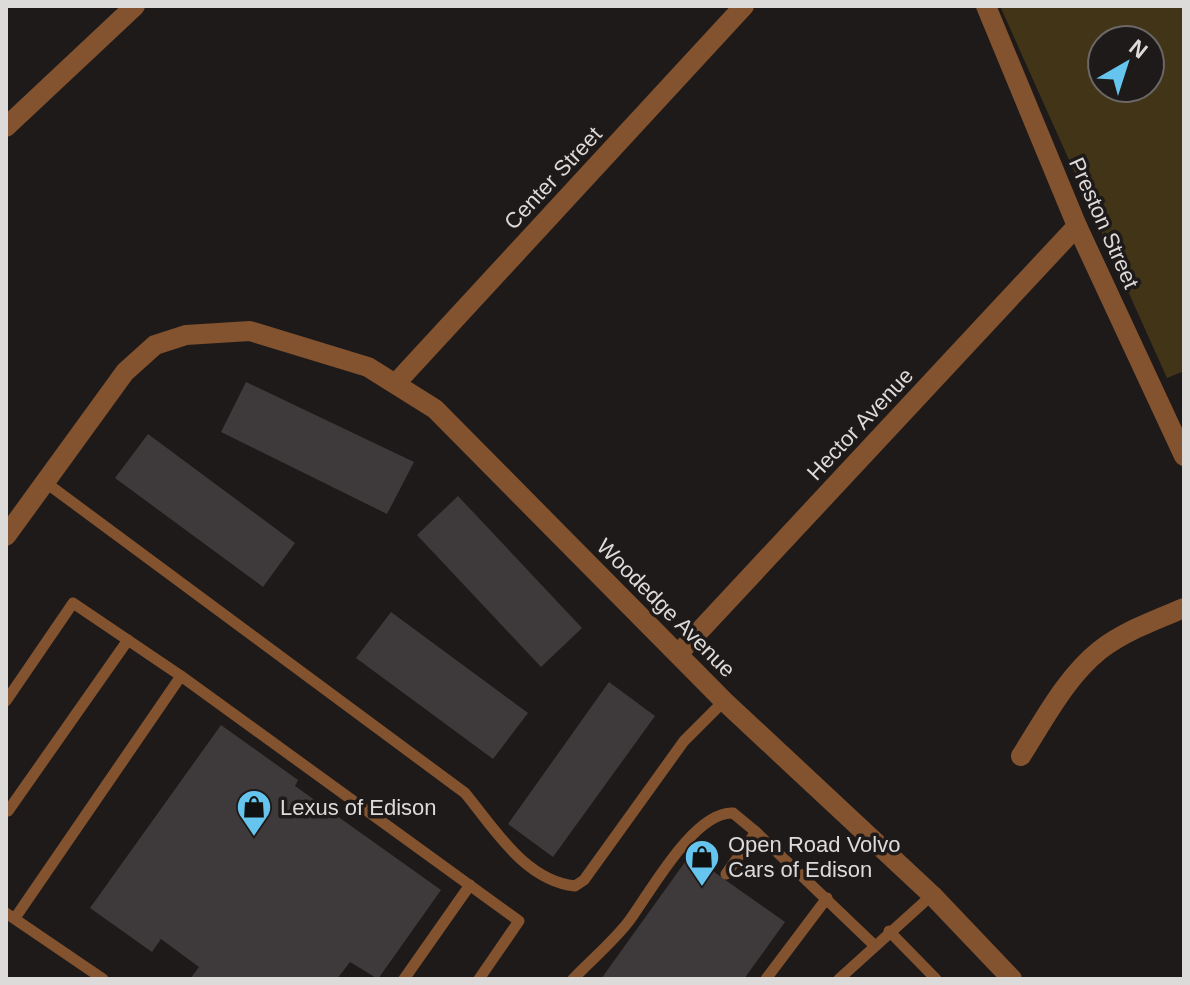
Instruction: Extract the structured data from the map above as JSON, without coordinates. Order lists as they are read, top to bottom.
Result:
{
  "streets": {
    "street": [
      "Center Street",
      "Preston Street",
      "Hector Avenue",
      "Woodedge Avenue"
    ]
  },
  "crossings": [
    ["Center Street", "Woodedge Avenue"],
    ["Preston Street", "Hector Avenue"],
    ["Hector Avenue", "Woodedge Avenue"]
  ],
  "places": {
    "shop": ["Lexus of Edison", "Open Road Volvo Cars of Edison"]
  },
  "north": "top right"
}
